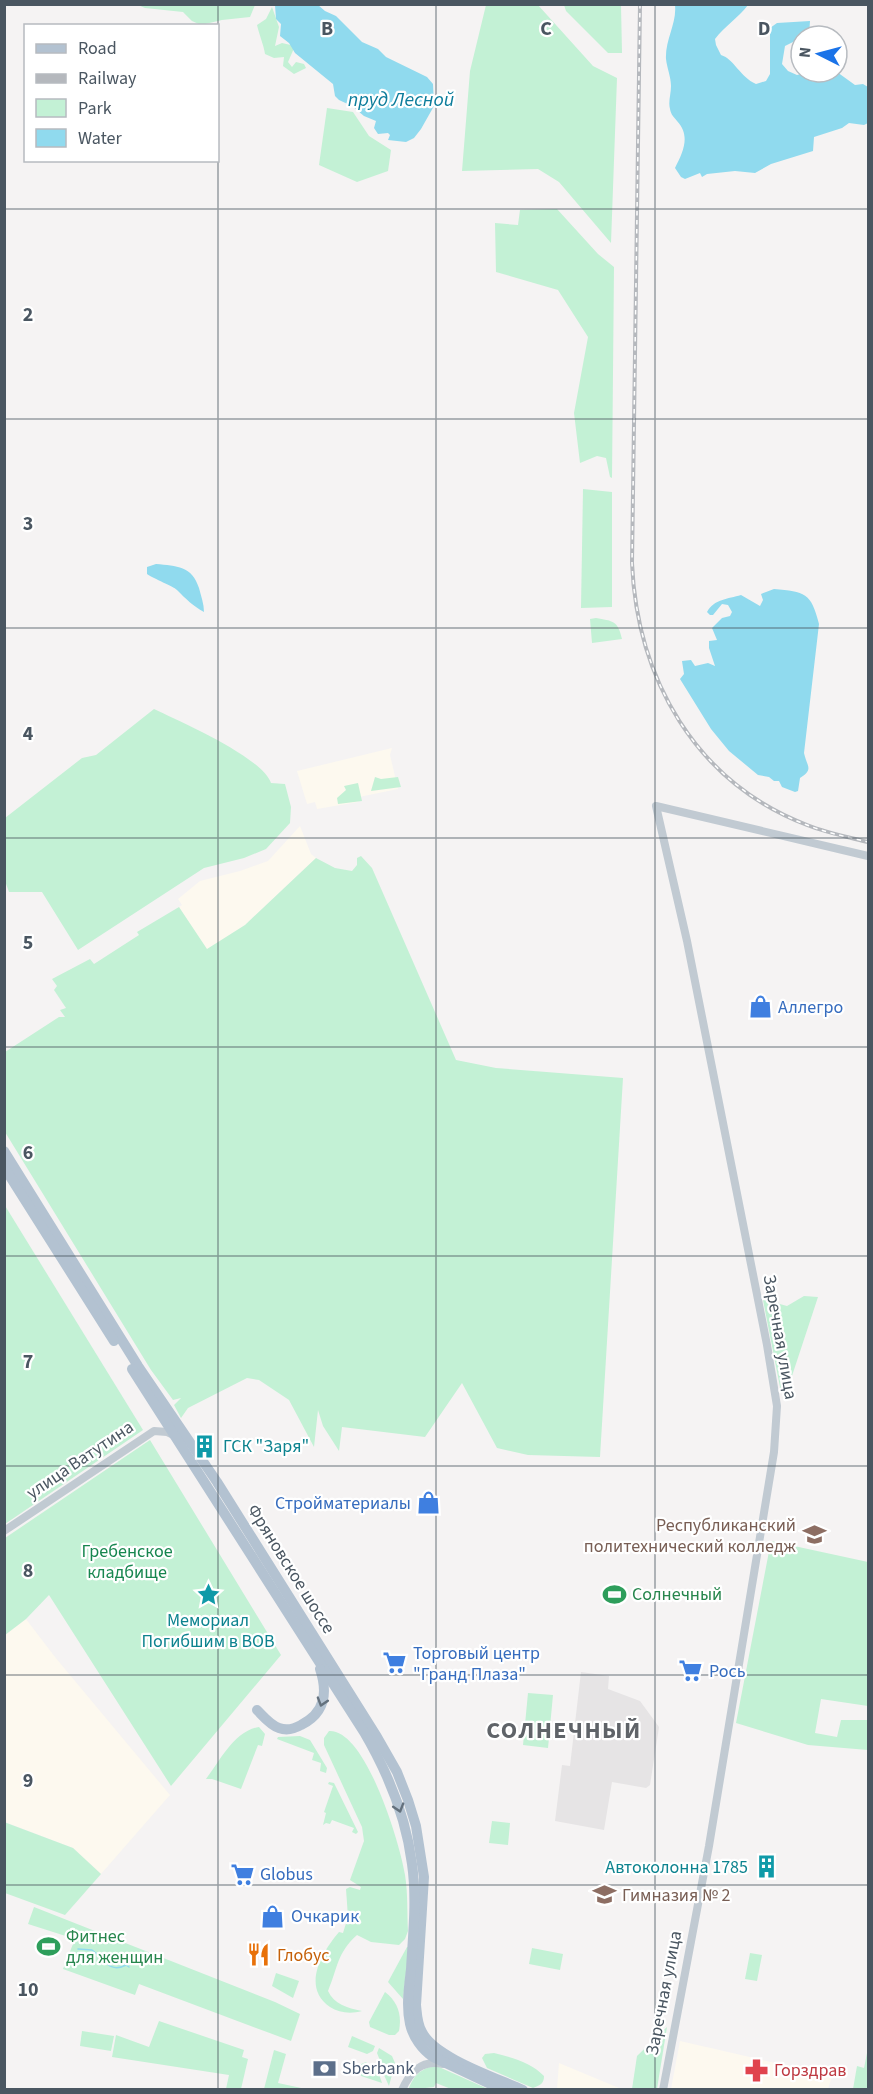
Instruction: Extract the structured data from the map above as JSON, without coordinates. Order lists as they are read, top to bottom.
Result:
{
  "streets": {
    "main road": ["Фряновское шоссе"],
    "street": ["Заречная улица", "улица Ватутина"]
  },
  "crossings": [
    ["улица Ватутина", "Фряновское шоссе"]
  ],
  "districts": ["СОЛНЕЧНЫЙ"],
  "water": ["пруд Лесной"],
  "parks": ["Гребенское кладбище"],
  "places": {
    "shop": ["Аллегро", "Стройматериалы", "Очкарик"],
    "building": ["ГСК \"Заря\"", "Автоколонна 1785"],
    "school or university": ["Республиканский политехнический колледж", "Гимназия № 2"],
    "place": ["Мемориал Погибшим в ВОВ"],
    "sports": ["Солнечный", "Фитнес для женщин"],
    "supermarket": ["Торговый центр \"Гранд Плаза\"", "Рось", "Globus"],
    "restaurant": ["Глобус"],
    "bank": ["Sberbank"],
    "pharmacy": ["Горздрав"]
  },
  "legend": [
    "Road",
    "Railway",
    "Park",
    "Water"
  ],
  "north": "left",
  "grid": {
    "columns": ["B", "C", "D"],
    "rows": [
      "2",
      "3",
      "4",
      "5",
      "6",
      "7",
      "8",
      "9",
      "10"
    ]
  }
}
